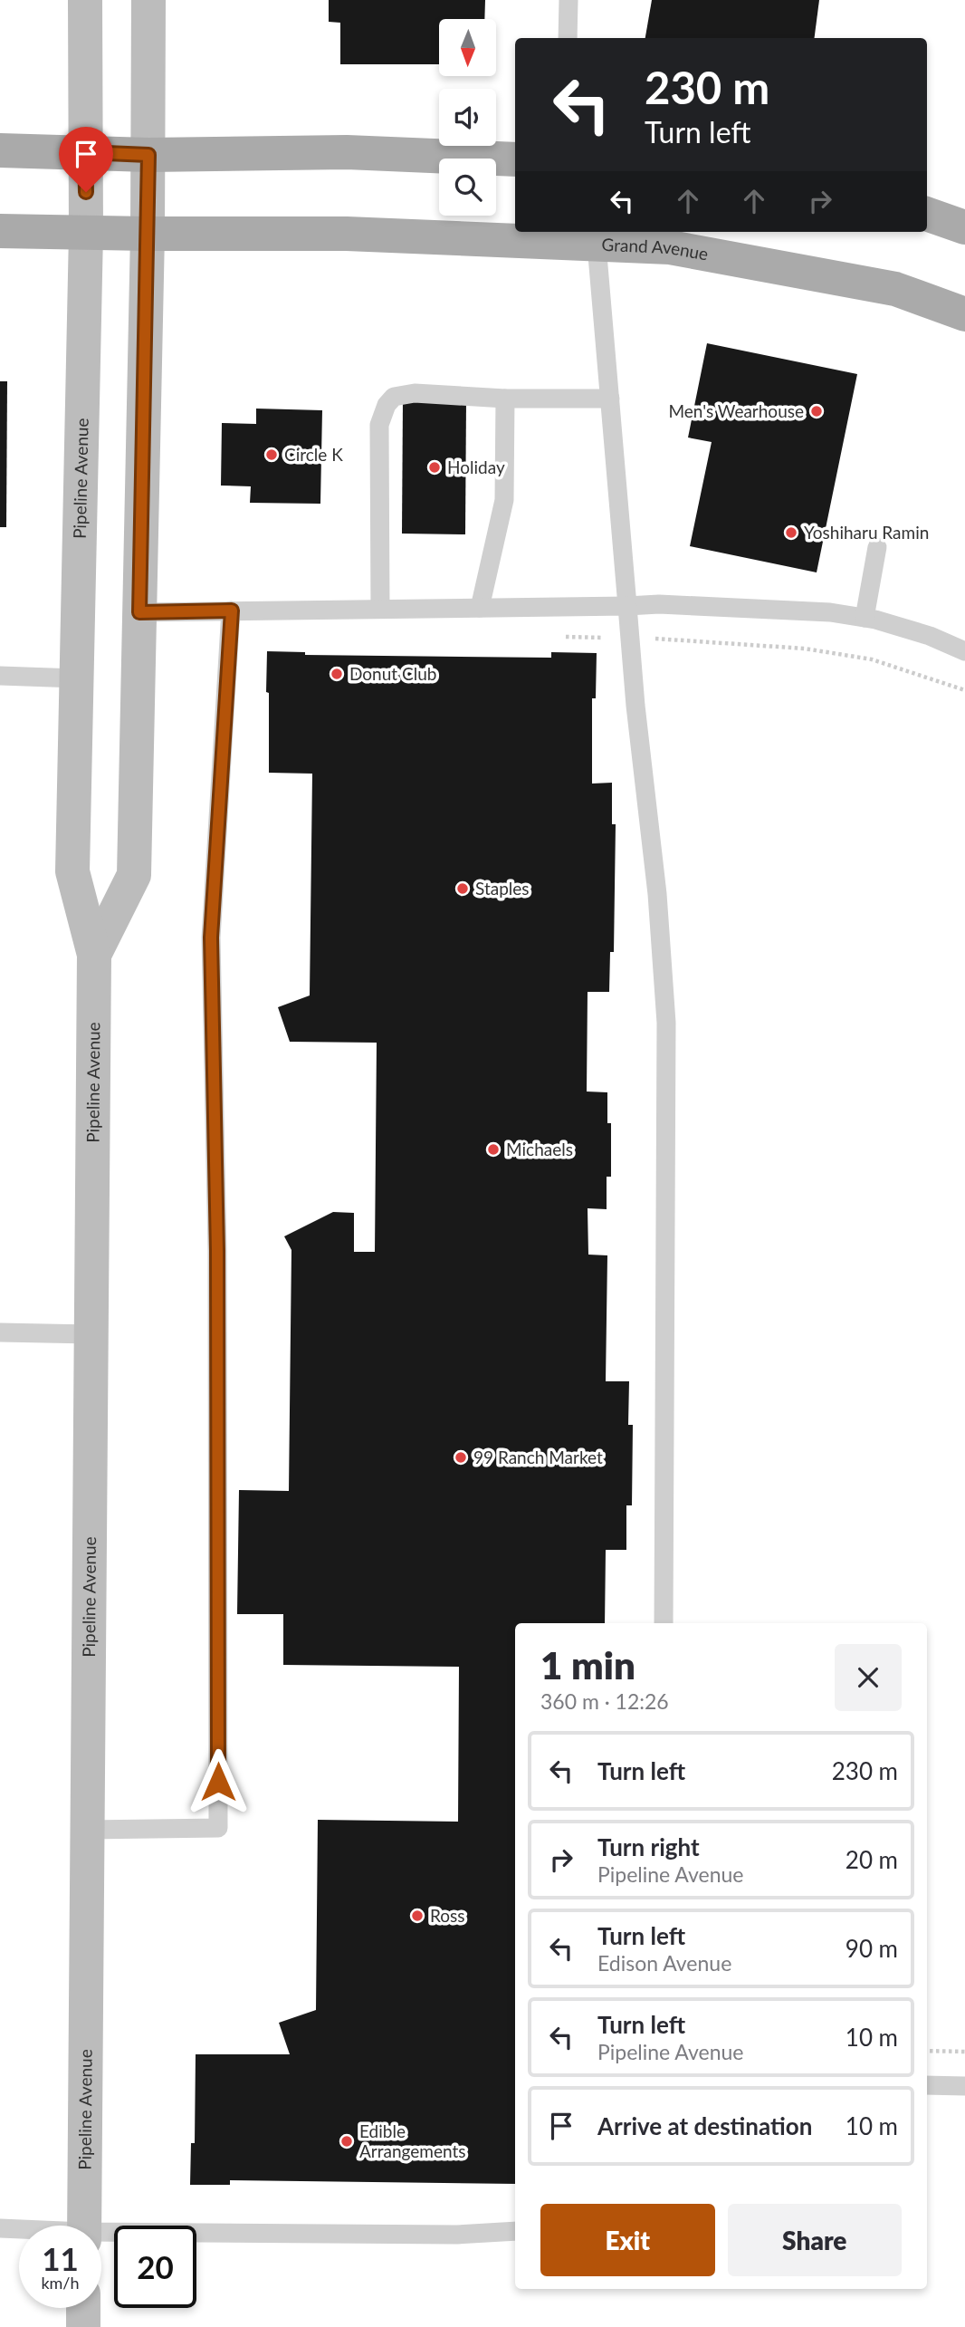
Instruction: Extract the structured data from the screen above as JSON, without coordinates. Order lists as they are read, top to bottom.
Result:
{
  "streets": {
    "main road": ["Grand Avenue", "Pipeline Avenue"]
  },
  "crossings": [
    ["Grand Avenue", "Pipeline Avenue"]
  ],
  "places": [
    "Men's Wearhouse",
    "Circle K",
    "Holiday",
    "Yoshiharu Ramin",
    "Donut Club",
    "Staples",
    "Michaels",
    "99 Ranch Market",
    "Ross",
    "Edible Arrangements"
  ],
  "north": "bottom",
  "page": {
    "turn": ["230 m", "Turn left"],
    "heading": ["1 min", "360 m · 12:26"],
    "list": [
      {
        "name": "Turn left",
        "value": "230 m"
      },
      {
        "name": "Turn right",
        "note": "Pipeline Avenue",
        "value": "20 m"
      },
      {
        "name": "Turn left",
        "note": "Edison Avenue",
        "value": "90 m"
      },
      {
        "name": "Turn left",
        "note": "Pipeline Avenue",
        "value": "10 m"
      },
      {
        "name": "Arrive at destination",
        "value": "10 m"
      }
    ],
    "buttons": ["Exit", "Share"],
    "speed": "11 km/h",
    "limit": "20"
  }
}
